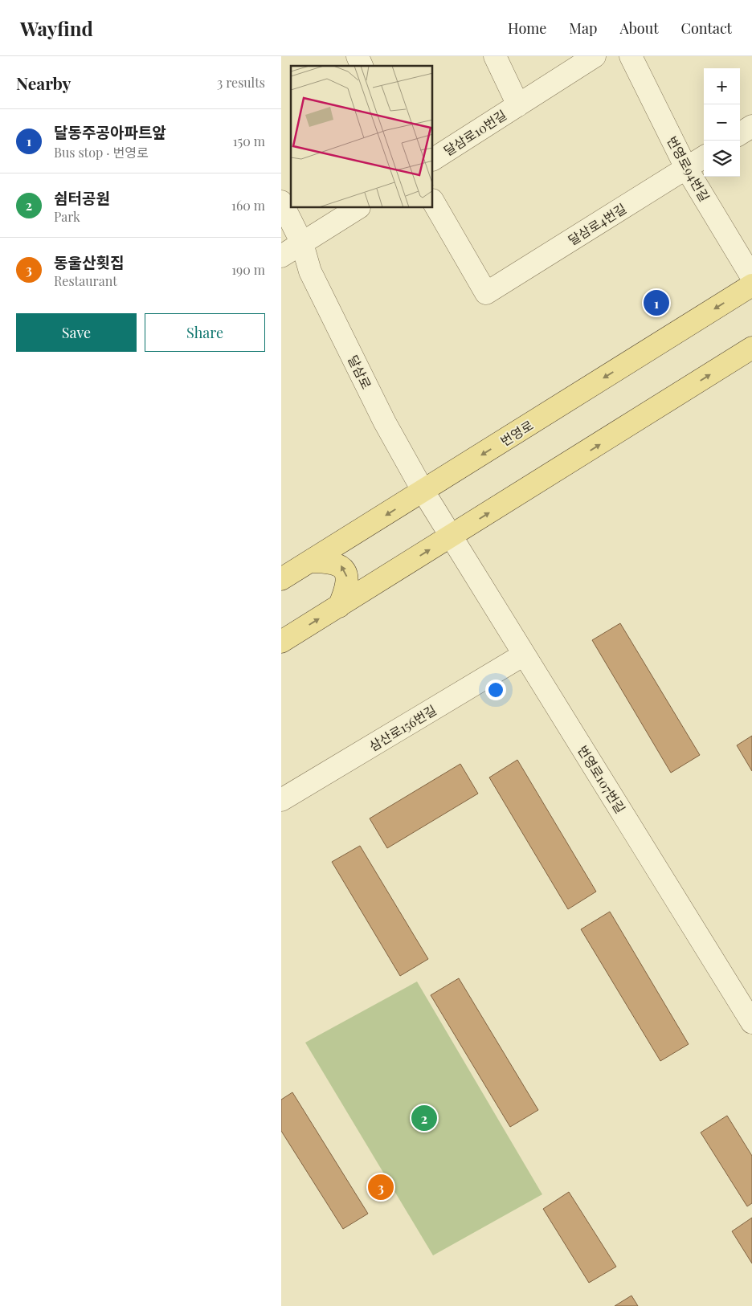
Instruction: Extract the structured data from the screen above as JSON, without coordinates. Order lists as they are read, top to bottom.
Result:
{
  "streets": {
    "main road": ["번영로"],
    "street": [
      "달삼로10번길",
      "번영로94번길",
      "달삼로4번길",
      "달삼로",
      "삼산로156번길",
      "번영로107번길"
    ]
  },
  "crossings": [
    ["번영로94번길", "달삼로4번길"],
    ["달삼로", "번영로"],
    ["달삼로", "번영로107번길"],
    ["삼산로156번길", "번영로107번길"]
  ],
  "page": {
    "header": "Wayfind",
    "nav": [
      "Home",
      "Map",
      "About",
      "Contact"
    ],
    "heading": ["Nearby", "3 results"],
    "map_buttons": ["+", "−"],
    "list": [
      {
        "mark": "1",
        "name": "달동주공아파트앞",
        "note": "Bus stop · 번영로",
        "value": "150 m"
      },
      {
        "mark": "2",
        "name": "쉼터공원",
        "note": "Park",
        "value": "160 m"
      },
      {
        "mark": "3",
        "name": "동울산횟집",
        "note": "Restaurant",
        "value": "190 m"
      }
    ],
    "pins": ["1", "2", "3"],
    "buttons": ["Save", "Share"]
  }
}
